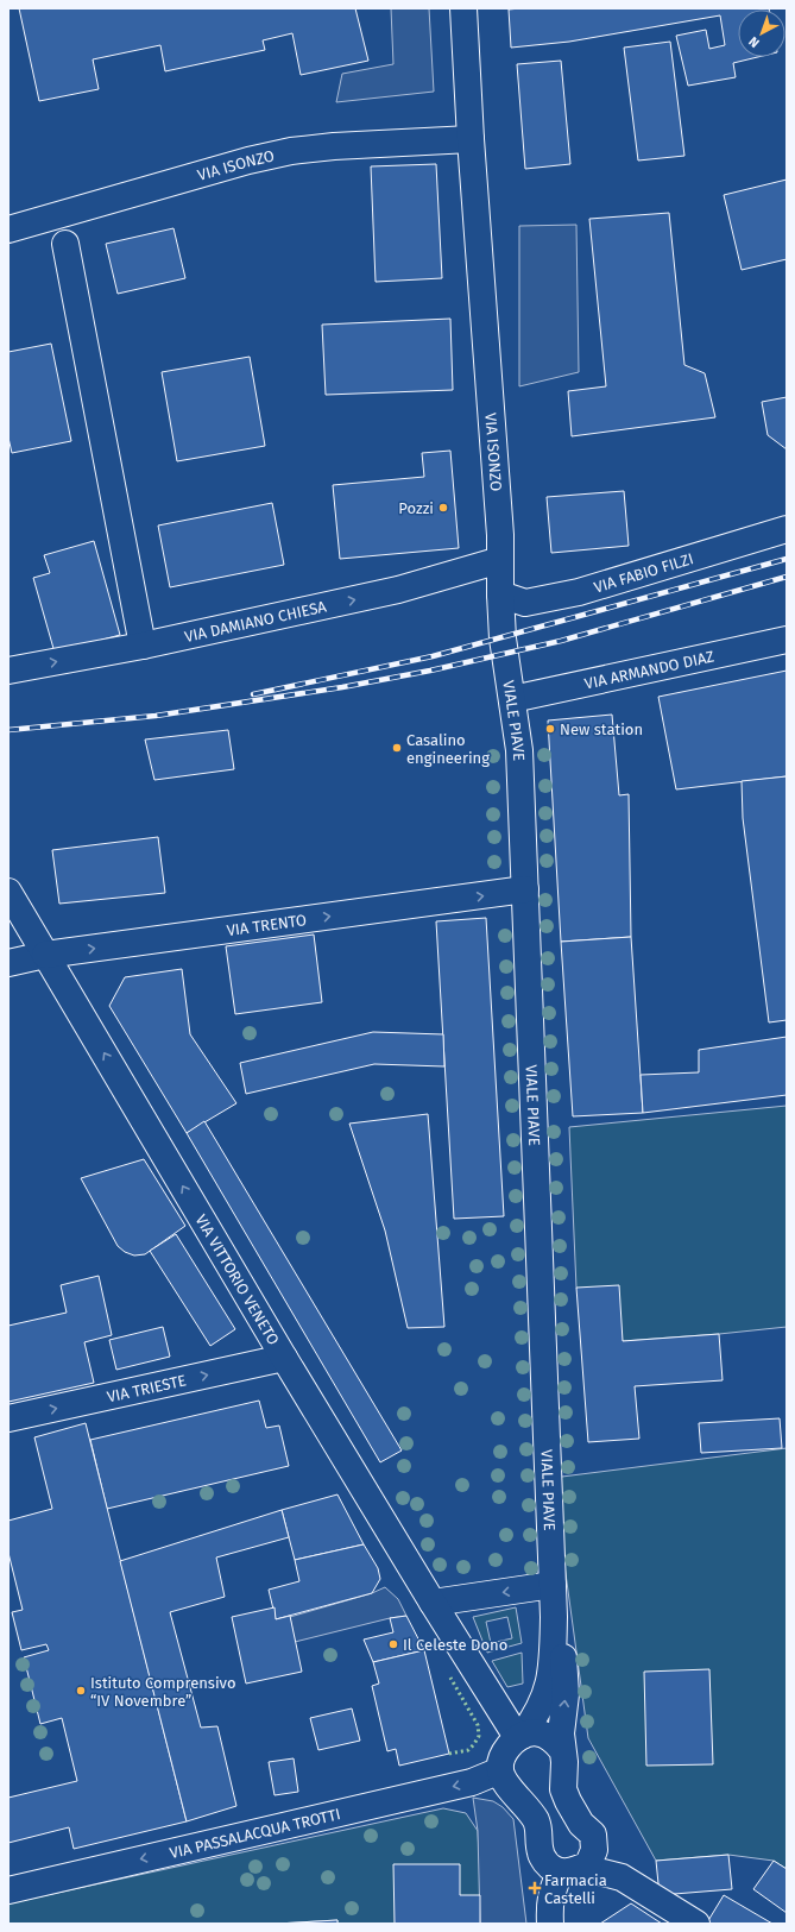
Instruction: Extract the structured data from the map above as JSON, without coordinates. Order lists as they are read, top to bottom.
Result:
{
  "streets": {
    "street": [
      "VIA ISONZO",
      "VIA FABIO FILZI",
      "VIA DAMIANO CHIESA",
      "VIA ARMANDO DIAZ",
      "VIALE PIAVE",
      "VIA TRENTO",
      "VIA VITTORIO VENETO",
      "VIA TRIESTE",
      "VIA PASSALACQUA TROTTI"
    ]
  },
  "crossings": [
    ["VIA ISONZO", "VIA FABIO FILZI"],
    ["VIA ISONZO", "VIA DAMIANO CHIESA"],
    ["VIA ISONZO", "VIALE PIAVE"],
    ["VIA FABIO FILZI", "VIALE PIAVE"],
    ["VIA ARMANDO DIAZ", "VIALE PIAVE"],
    ["VIALE PIAVE", "VIA TRENTO"],
    ["VIA TRENTO", "VIA VITTORIO VENETO"],
    ["VIA VITTORIO VENETO", "VIA TRIESTE"]
  ],
  "one_way": [
    "VIA DAMIANO CHIESA",
    "VIA TRENTO",
    "VIA VITTORIO VENETO",
    "VIA TRIESTE",
    "VIA PASSALACQUA TROTTI"
  ],
  "places": {
    "other": [
      "Pozzi",
      "New station",
      "Casalino engineering",
      "Il Celeste Dono",
      "Istituto Comprensivo “IV Novembre”"
    ],
    "health": ["Farmacia Castelli"]
  },
  "north": "bottom left"
}
